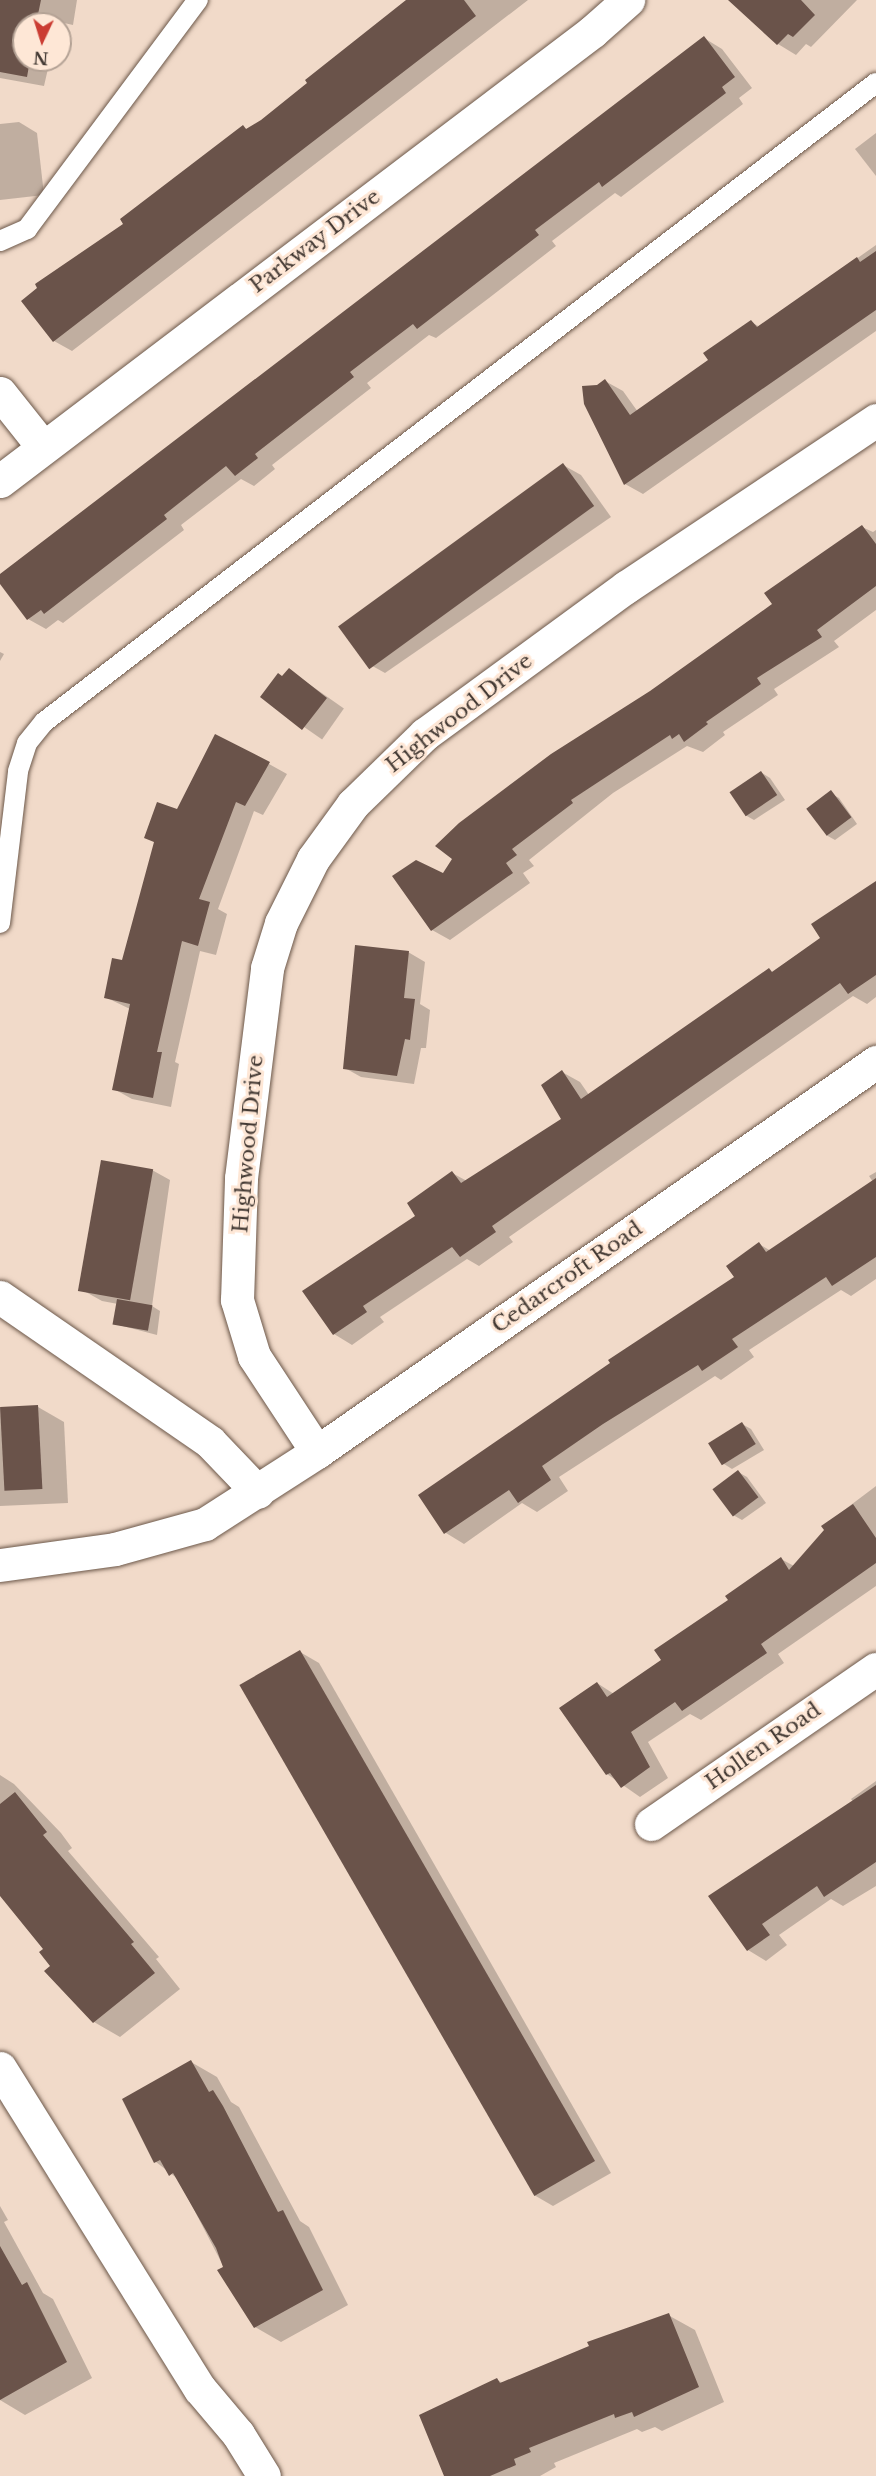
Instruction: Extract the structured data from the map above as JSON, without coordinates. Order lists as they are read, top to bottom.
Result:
{
  "streets": {
    "street": [
      "Parkway Drive",
      "Highwood Drive",
      "Cedarcroft Road",
      "Hollen Road"
    ]
  },
  "crossings": [
    ["Highwood Drive", "Cedarcroft Road"]
  ],
  "north": "bottom"
}
